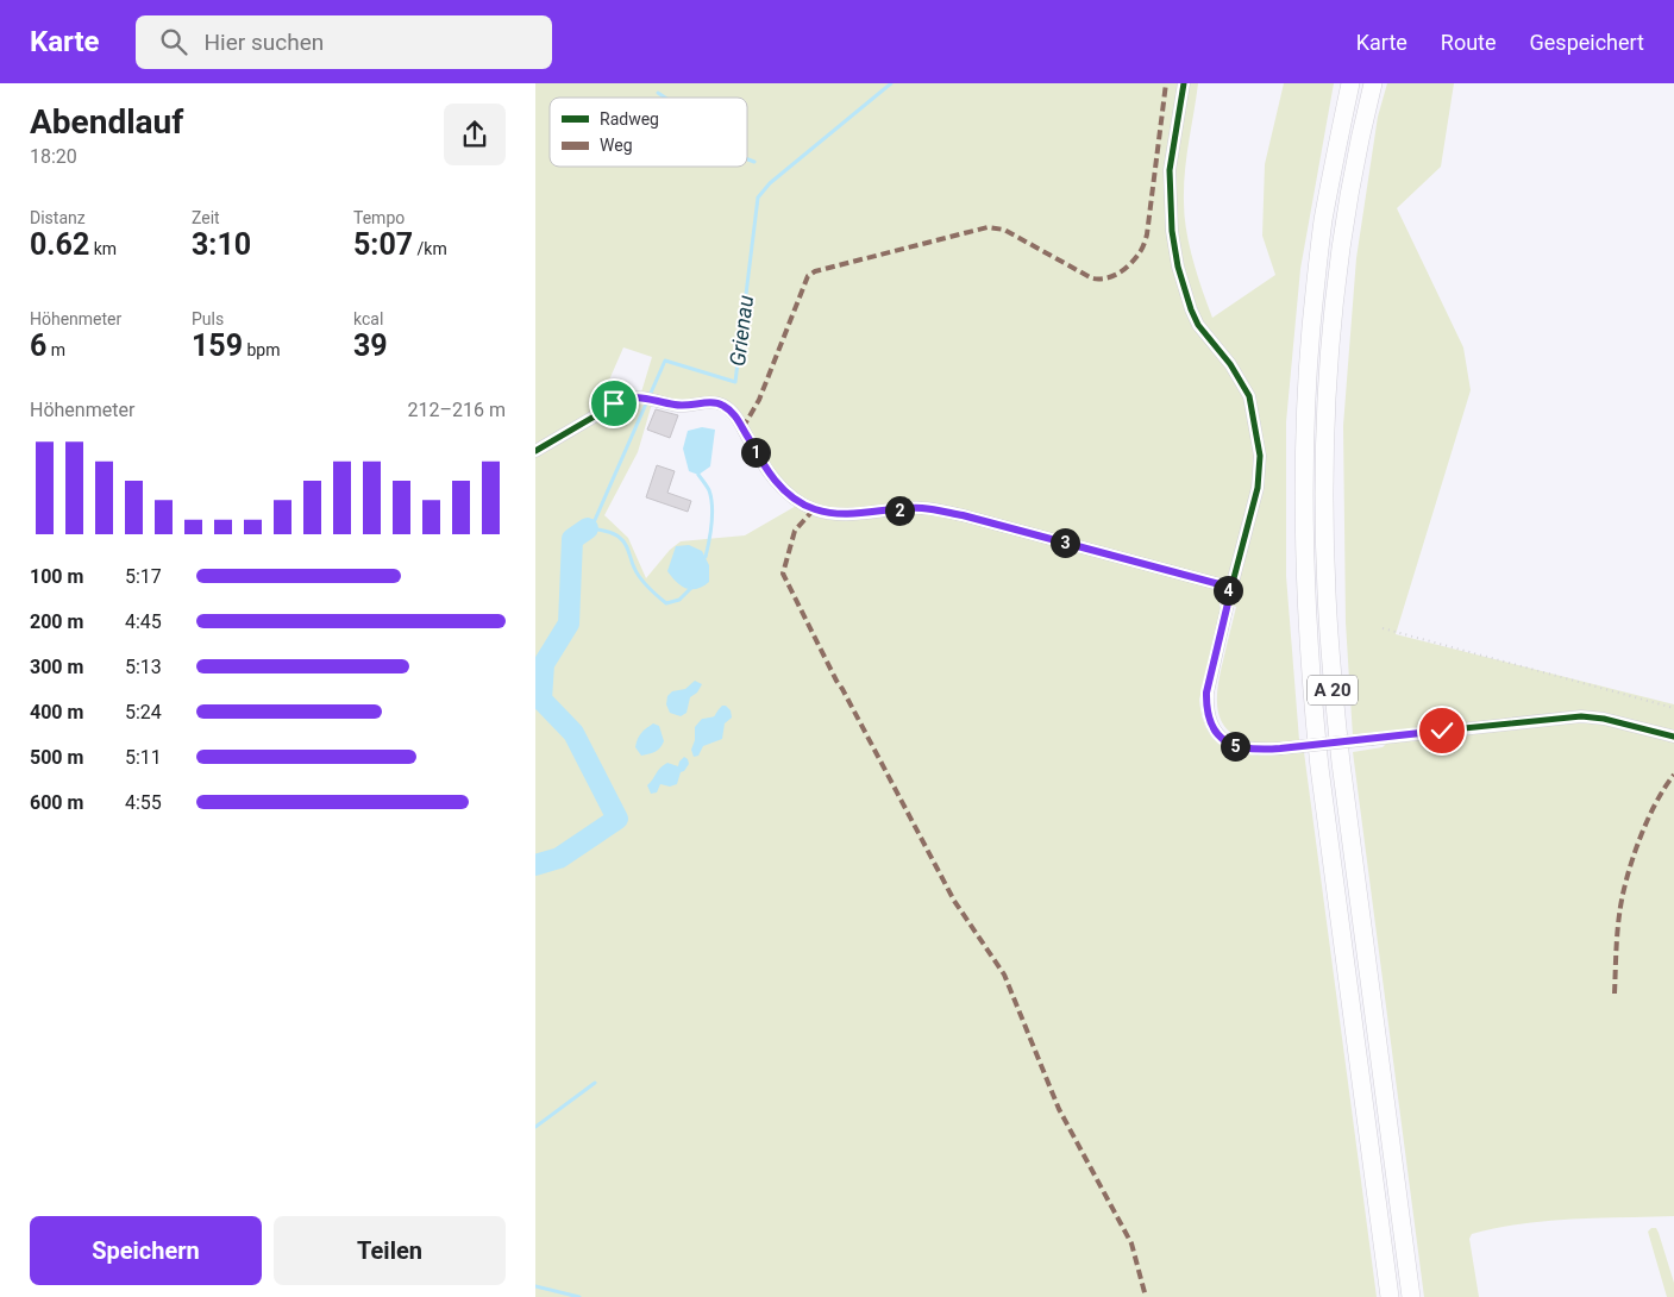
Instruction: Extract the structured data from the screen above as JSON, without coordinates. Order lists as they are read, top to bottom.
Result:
{
  "streets": {
    "highway": ["A 20"]
  },
  "water": ["Grienau"],
  "legend": ["Radweg", "Weg"],
  "page": {
    "header": "Karte",
    "search": "Hier suchen",
    "nav": ["Karte", "Route", "Gespeichert"],
    "heading": ["Abendlauf", "18:20"],
    "stats": [
      ["Distanz", "0.62 km"],
      ["Zeit", "3:10"],
      ["Tempo", "5:07 /km"],
      ["Höhenmeter", "6 m"],
      ["Puls", "159 bpm"],
      ["kcal", "39"]
    ],
    "chart": ["Höhenmeter", "212–216 m"],
    "pins": [
      "1",
      "2",
      "3",
      "4",
      "5"
    ],
    "list": [
      {
        "name": "100 m",
        "note": "5:17"
      },
      {
        "name": "200 m",
        "note": "4:45"
      },
      {
        "name": "300 m",
        "note": "5:13"
      },
      {
        "name": "400 m",
        "note": "5:24"
      },
      {
        "name": "500 m",
        "note": "5:11"
      },
      {
        "name": "600 m",
        "note": "4:55"
      }
    ],
    "buttons": ["Speichern", "Teilen"]
  }
}
